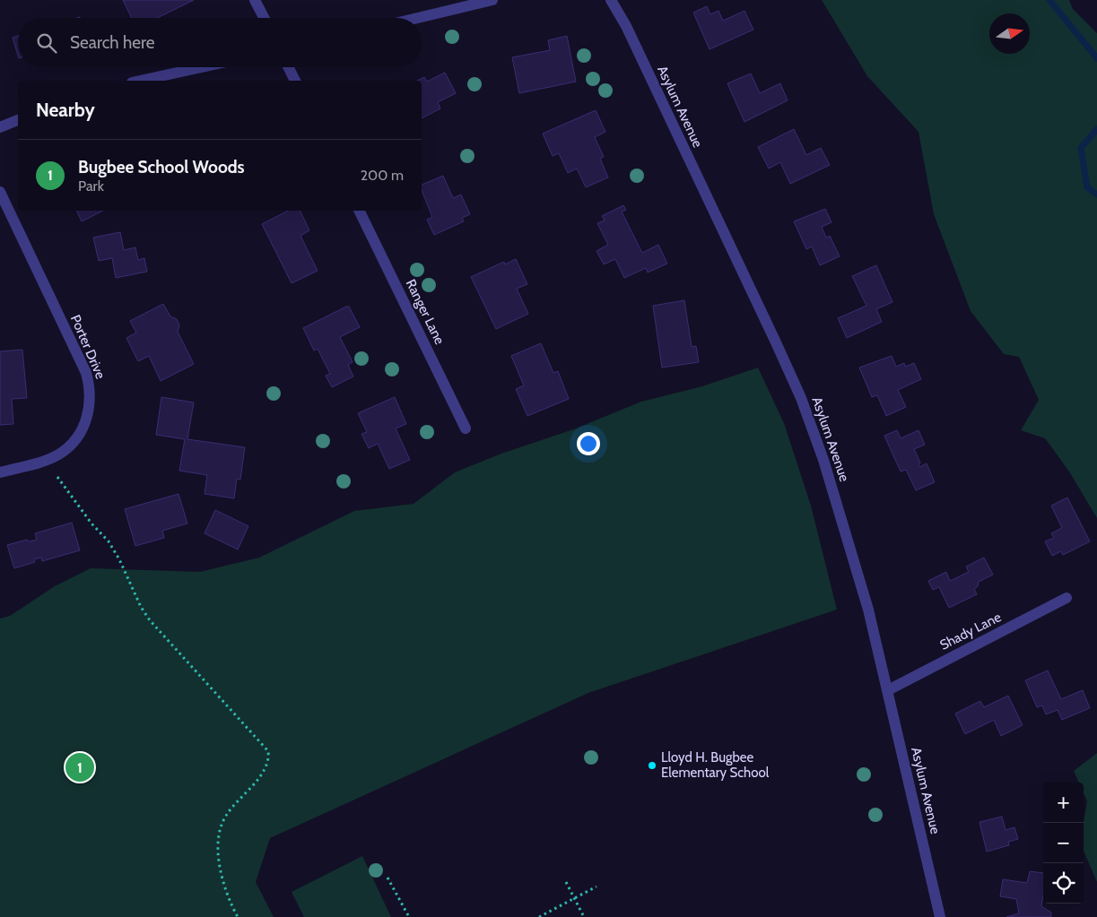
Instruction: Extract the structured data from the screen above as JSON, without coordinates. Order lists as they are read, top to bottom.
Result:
{
  "streets": {
    "street": [
      "Asylum Avenue",
      "Ranger Lane",
      "Porter Drive",
      "Shady Lane"
    ]
  },
  "crossings": [
    ["Asylum Avenue", "Shady Lane"]
  ],
  "places": ["Lloyd H. Bugbee Elementary School"],
  "north": "right",
  "page": {
    "search": "Search here",
    "heading": "Nearby",
    "list": [
      {
        "mark": "1",
        "name": "Bugbee School Woods",
        "note": "Park",
        "value": "200 m"
      }
    ],
    "pins": "1",
    "map_buttons": ["+", "−"]
  }
}
